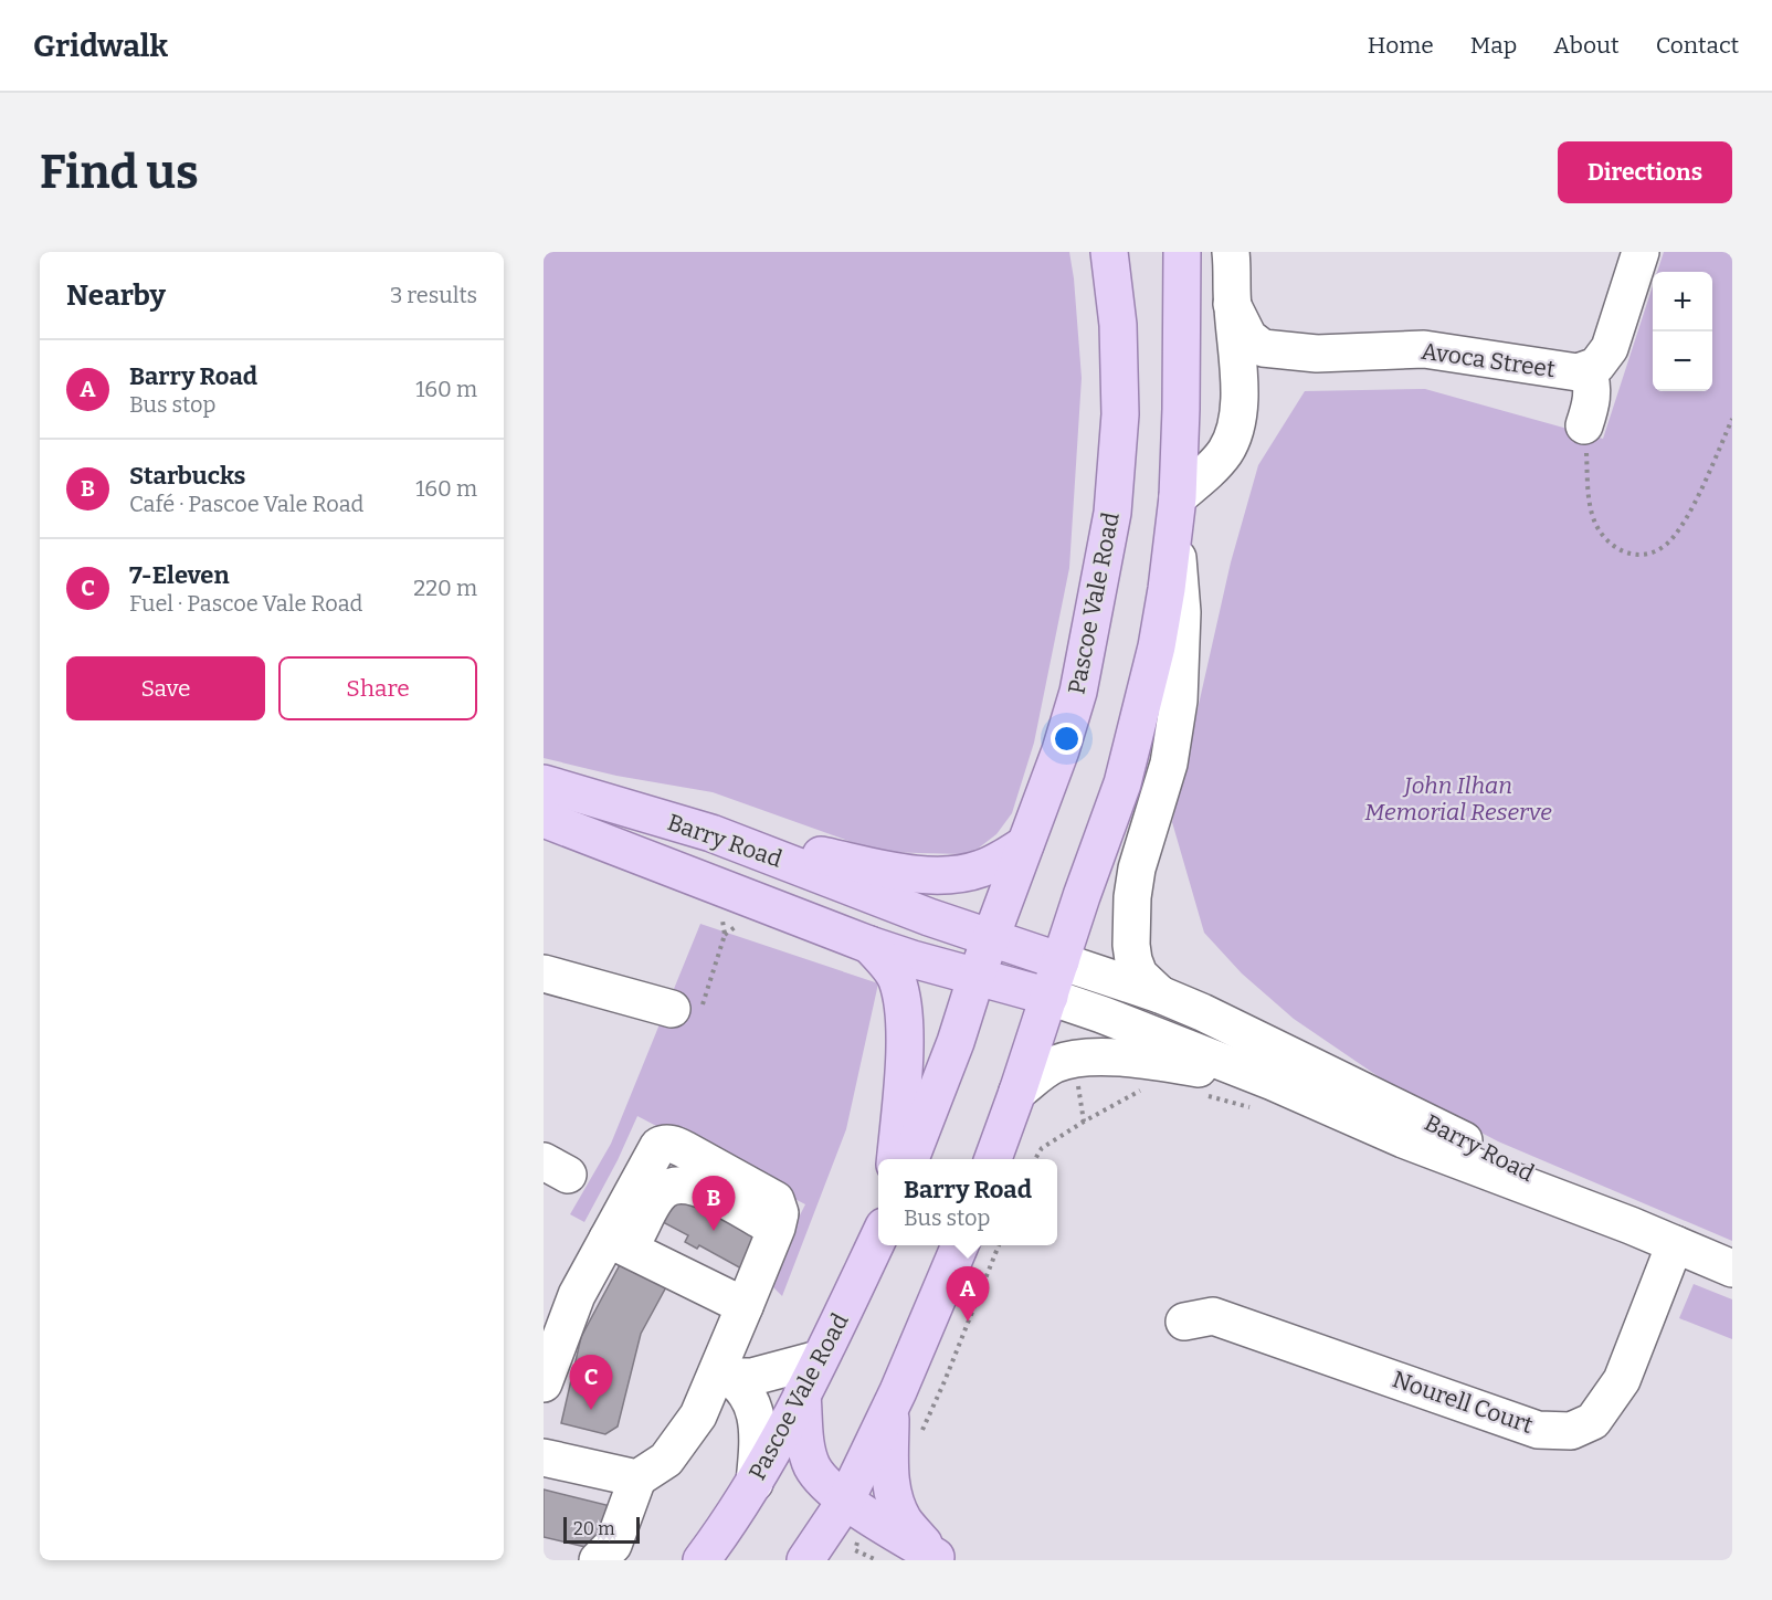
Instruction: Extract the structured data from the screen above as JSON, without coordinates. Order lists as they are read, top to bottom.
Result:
{
  "streets": {
    "main road": ["Pascoe Vale Road", "Barry Road"],
    "street": ["Avoca Street", "Nourell Court"]
  },
  "crossings": [
    ["Pascoe Vale Road", "Barry Road"],
    ["Barry Road", "Nourell Court"]
  ],
  "parks": ["John Ilhan Memorial Reserve"],
  "scale_bar": "20 m",
  "page": {
    "header": "Gridwalk",
    "nav": [
      "Home",
      "Map",
      "About",
      "Contact"
    ],
    "buttons": [
      "Directions",
      ["Save", "Share"]
    ],
    "title": "Find us",
    "heading": ["Nearby", "3 results"],
    "map_buttons": ["+", "−"],
    "list": [
      {
        "mark": "A",
        "name": "Barry Road",
        "note": "Bus stop",
        "value": "160 m"
      },
      {
        "mark": "B",
        "name": "Starbucks",
        "note": "Café · Pascoe Vale Road",
        "value": "160 m"
      },
      {
        "mark": "C",
        "name": "7-Eleven",
        "note": "Fuel · Pascoe Vale Road",
        "value": "220 m"
      }
    ],
    "popup": ["Barry Road", "Bus stop"],
    "pins": ["B", "A", "C"],
    "scale": "20 m"
  }
}
